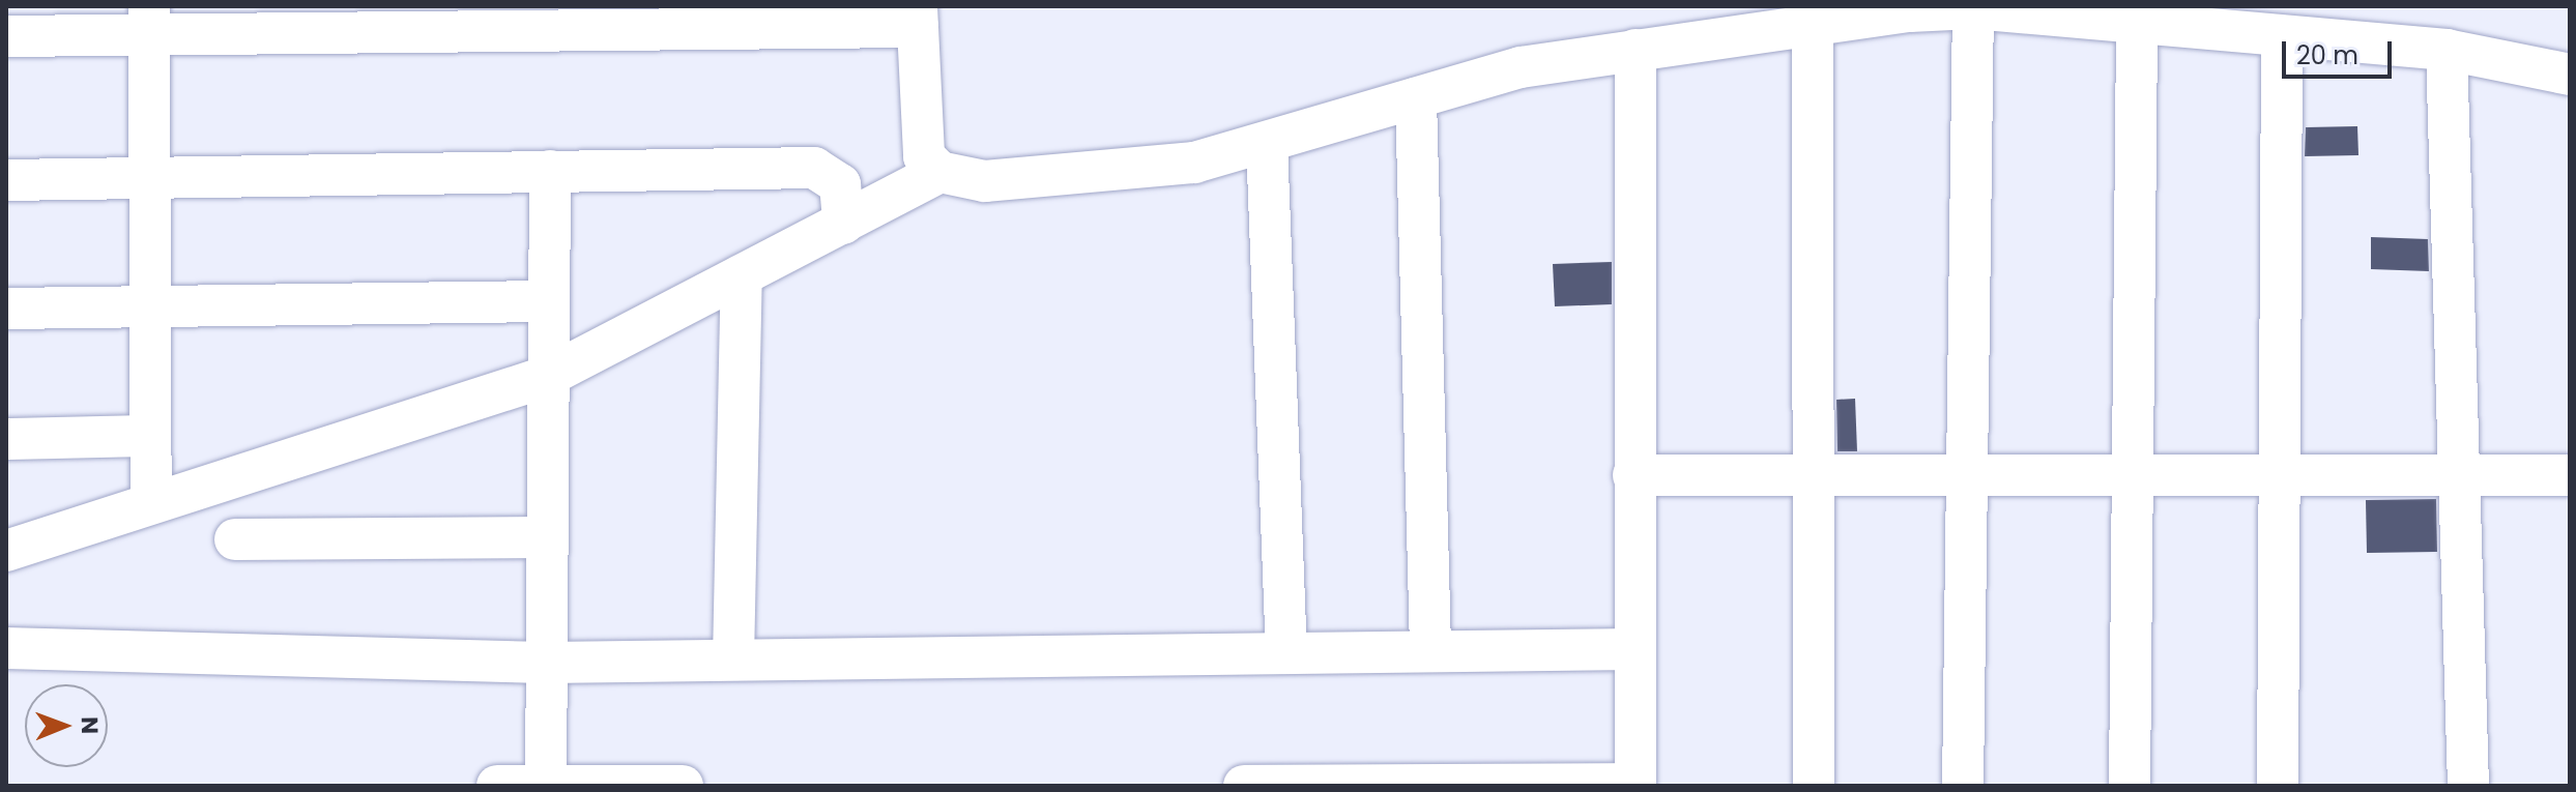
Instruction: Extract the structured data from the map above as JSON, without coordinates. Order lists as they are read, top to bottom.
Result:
{
  "scale_bar": "20 m",
  "north": "right"
}
